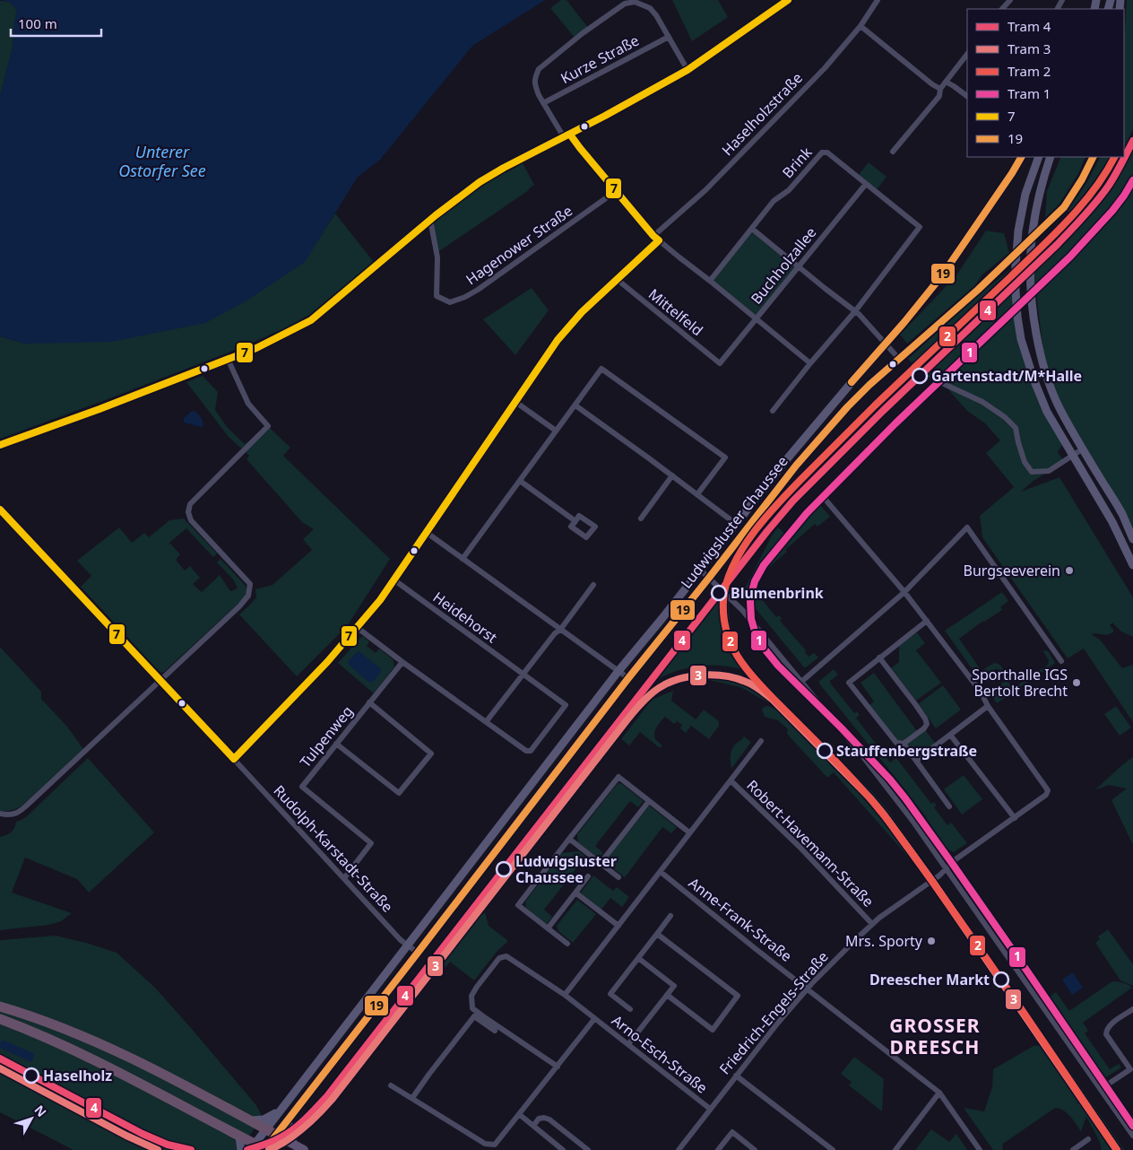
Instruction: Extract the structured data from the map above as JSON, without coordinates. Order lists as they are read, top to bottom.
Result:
{
  "streets": {
    "main road": ["Ludwigsluster Chaussee"],
    "street": [
      "Kurze Straße",
      "Haselholzstraße",
      "Brink",
      "Hagenower Straße",
      "Buchholzallee",
      "Mittelfeld",
      "Heidehorst",
      "Tulpenweg",
      "Robert-Havemann-Straße",
      "Rudolph-Karstadt-Straße",
      "Anne-Frank-Straße",
      "Friedrich-Engels-Straße",
      "Arno-Esch-Straße"
    ]
  },
  "crossings": [
    ["Brink", "Buchholzallee"],
    ["Buchholzallee", "Mittelfeld"],
    ["Ludwigsluster Chaussee", "Rudolph-Karstadt-Straße"],
    ["Heidehorst", "Tulpenweg"],
    ["Tulpenweg", "Rudolph-Karstadt-Straße"],
    ["Robert-Havemann-Straße", "Friedrich-Engels-Straße"],
    ["Anne-Frank-Straße", "Friedrich-Engels-Straße"],
    ["Friedrich-Engels-Straße", "Arno-Esch-Straße"]
  ],
  "districts": ["GROSSER DREESCH"],
  "water": ["Unterer Ostorfer See"],
  "places": [
    "Gartenstadt/M*Halle",
    "Burgseeverein",
    "Blumenbrink",
    "Sporthalle IGS Bertolt Brecht",
    "Stauffenbergstraße",
    "Ludwigsluster Chaussee",
    "Mrs. Sporty",
    "Dreescher Markt",
    "Haselholz"
  ],
  "lines": [
    "transit line 7",
    "tram line 4",
    "tram line 2",
    "transit line 19",
    "tram line 1",
    "tram line 3"
  ],
  "legend": [
    "Tram 4",
    "Tram 3",
    "Tram 2",
    "Tram 1",
    "7",
    "19"
  ],
  "scale_bar": "100 m",
  "north": "top right"
}
